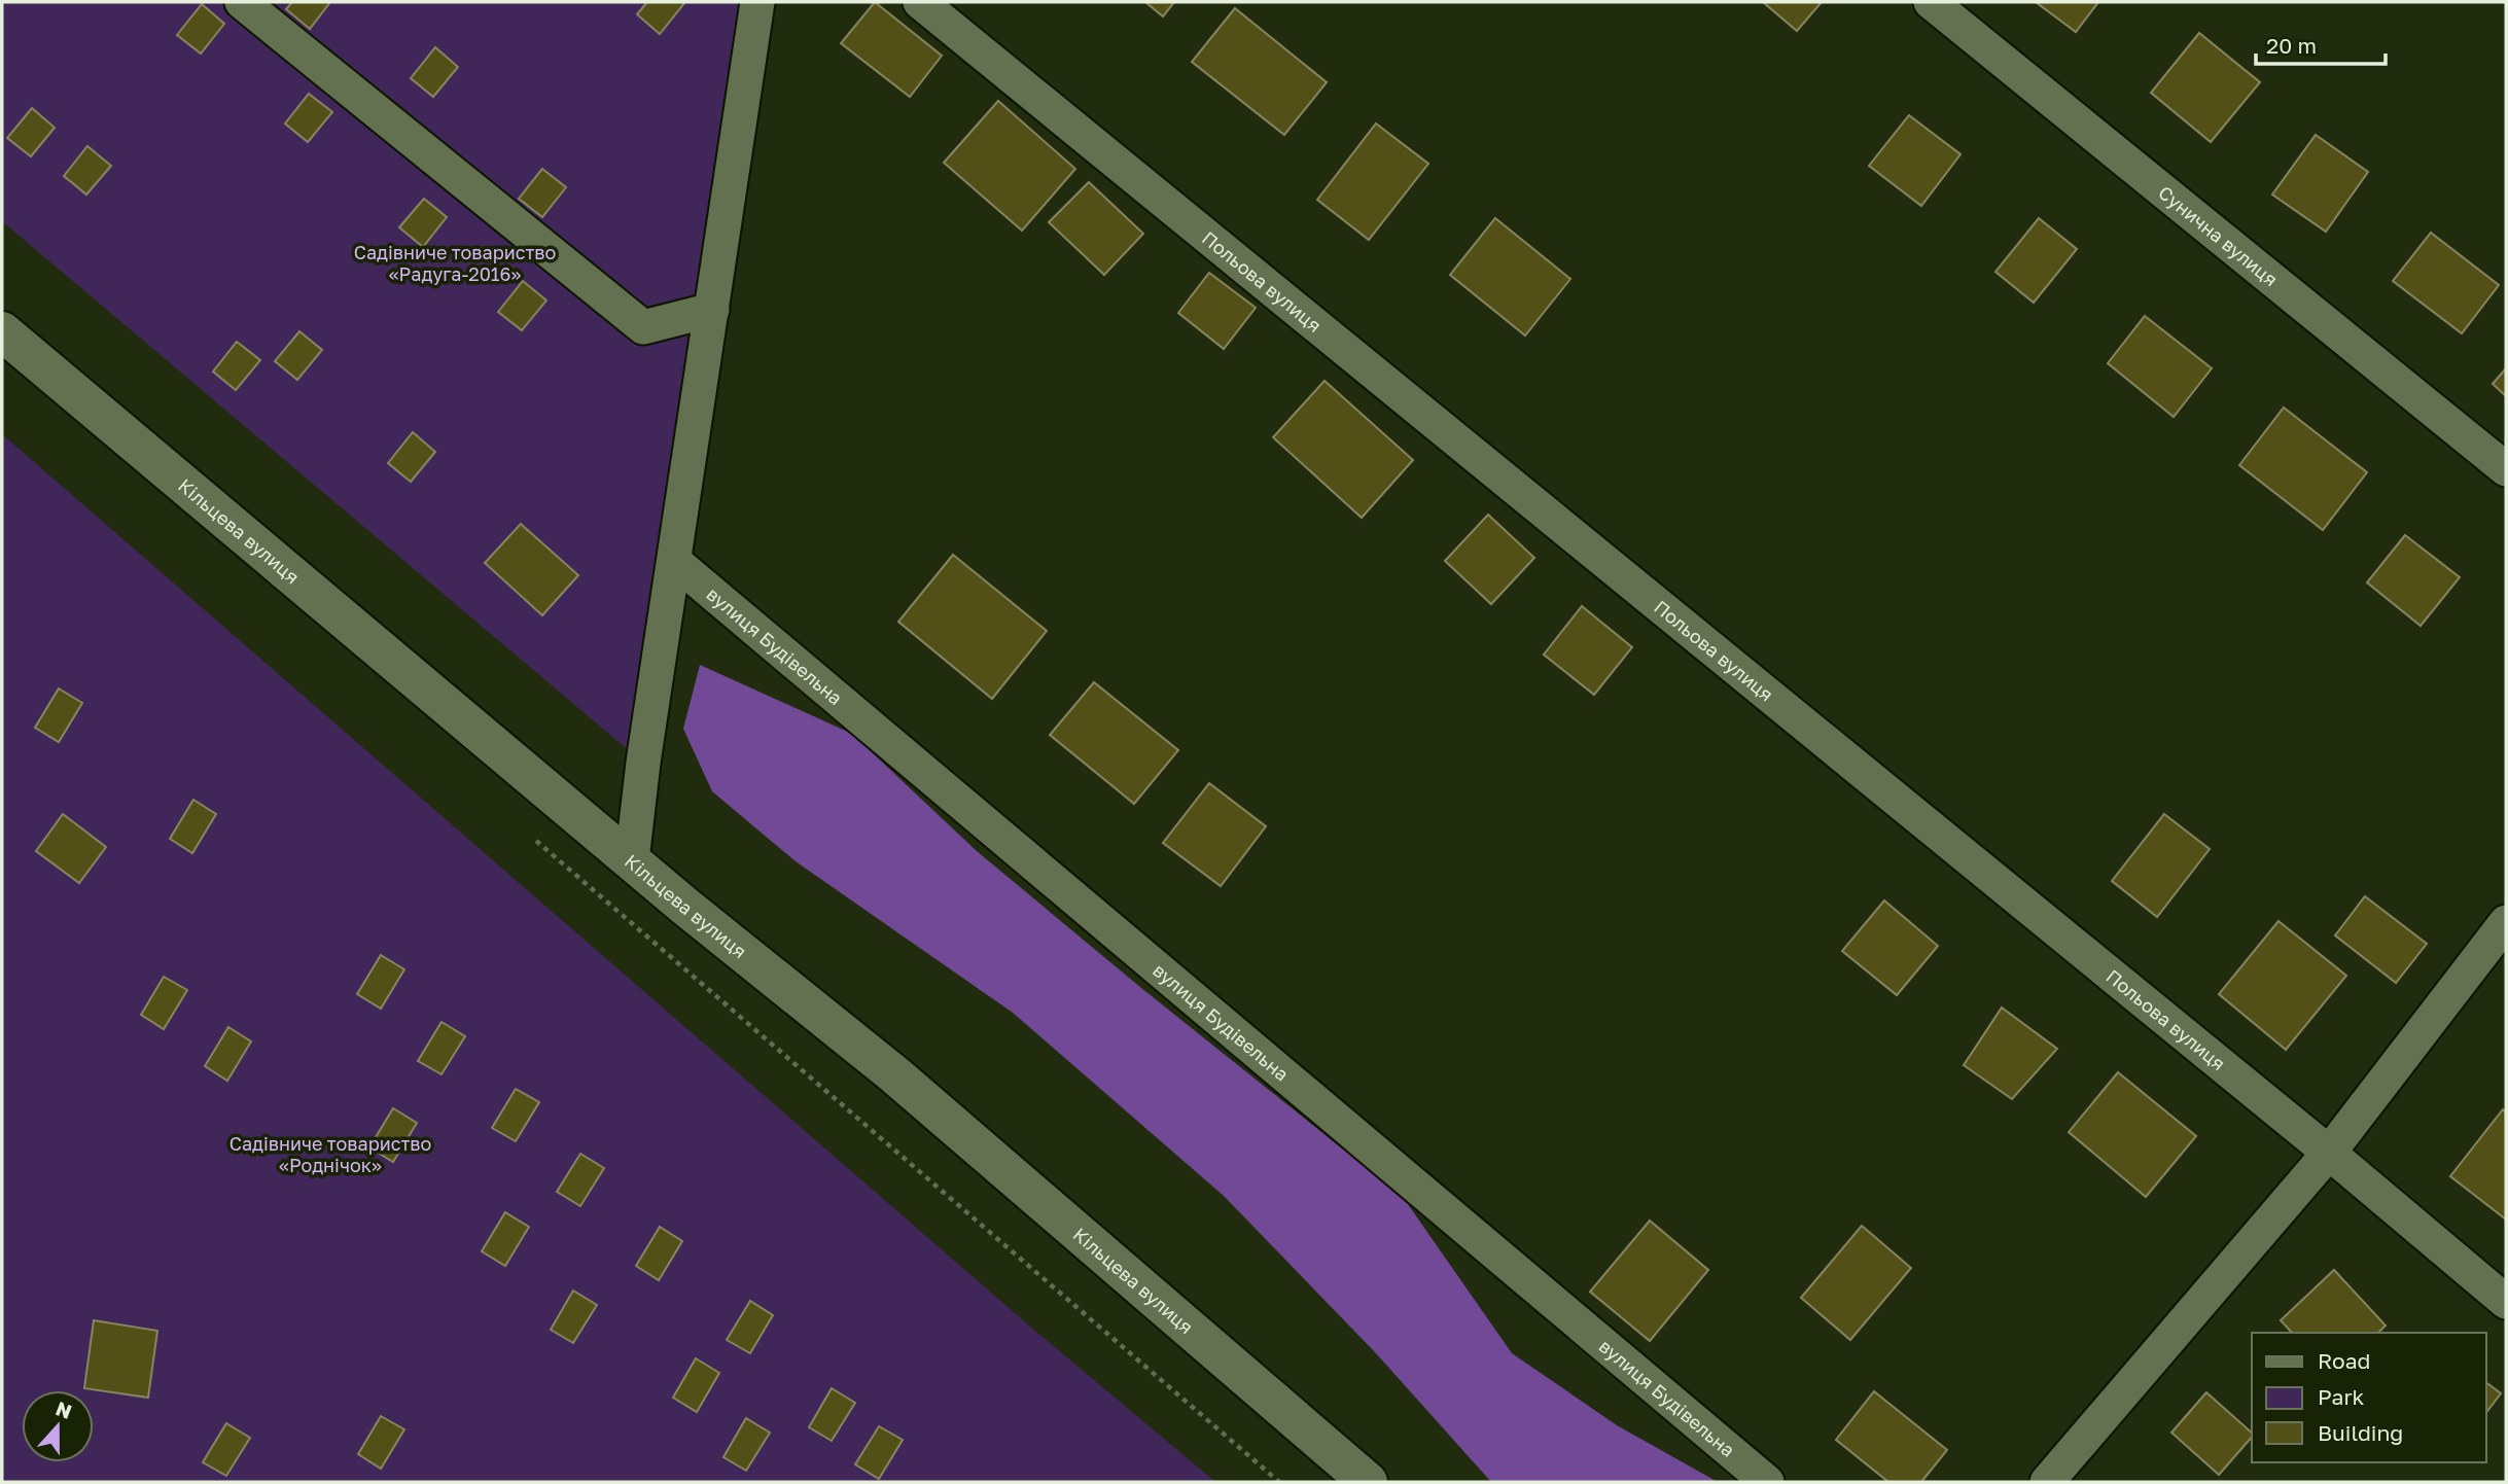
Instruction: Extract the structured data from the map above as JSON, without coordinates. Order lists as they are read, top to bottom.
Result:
{
  "streets": {
    "main road": ["Кільцева вулиця"],
    "street": ["Сунична вулиця", "Польова вулиця", "вулиця Будівельна"]
  },
  "parks": ["Садівниче товариство «Радуга-2016»", "Садівниче товариство «Роднічок»"],
  "legend": ["Road", "Park", "Building"],
  "scale_bar": "20 m",
  "north": "top"
}
